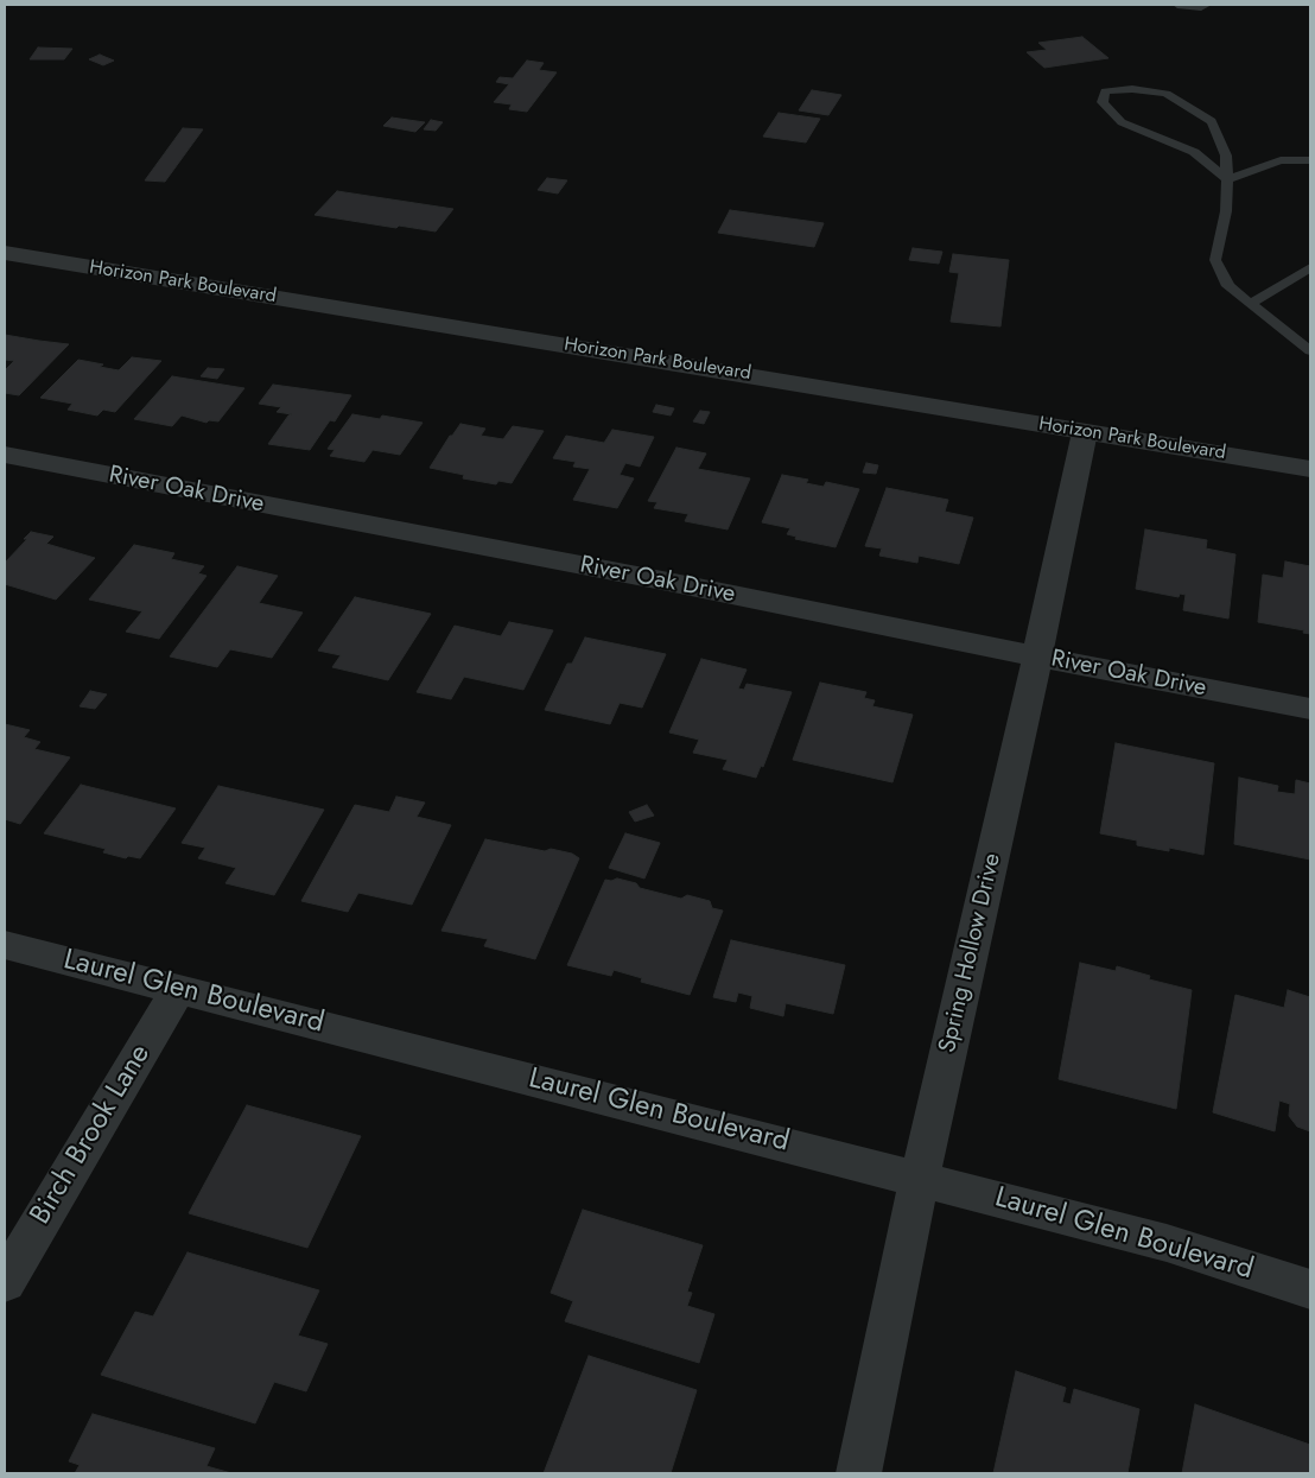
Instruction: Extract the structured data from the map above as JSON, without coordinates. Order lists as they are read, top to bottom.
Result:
{
  "streets": {
    "street": [
      "Horizon Park Boulevard",
      "River Oak Drive",
      "Spring Hollow Drive",
      "Laurel Glen Boulevard",
      "Birch Brook Lane"
    ]
  },
  "crossings": [
    ["Horizon Park Boulevard", "Spring Hollow Drive"],
    ["River Oak Drive", "Spring Hollow Drive"],
    ["Spring Hollow Drive", "Laurel Glen Boulevard"],
    ["Laurel Glen Boulevard", "Birch Brook Lane"]
  ]
}
